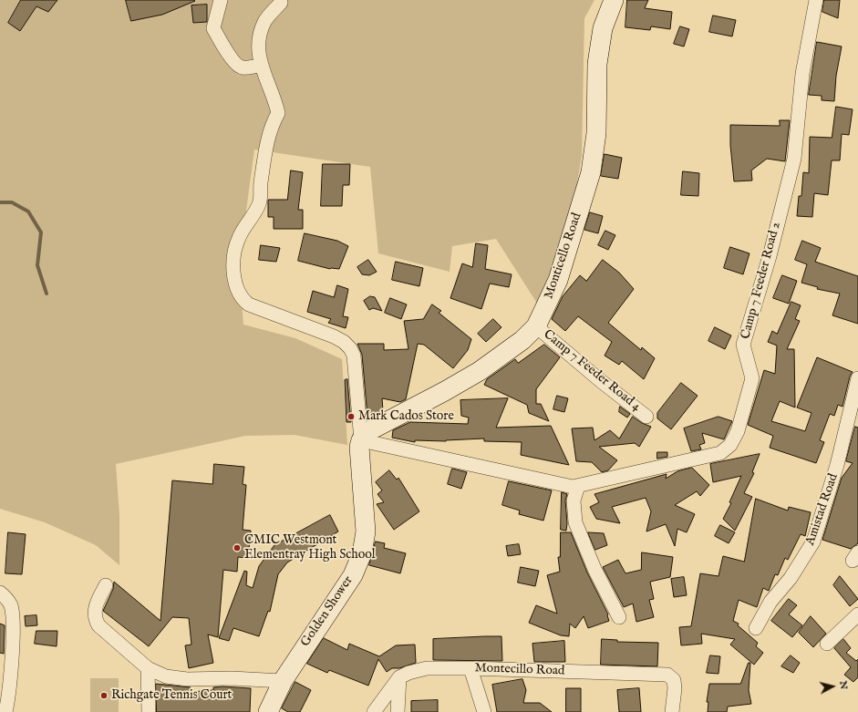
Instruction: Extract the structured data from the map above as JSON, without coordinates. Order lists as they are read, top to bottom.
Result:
{
  "streets": {
    "main road": ["Monticello Road", "Golden Shower"],
    "street": [
      "Camp 7 Feeder Road 2",
      "Camp 7 Feeder Road 4",
      "Amistad Road",
      "Montecillo Road"
    ]
  },
  "crossings": [
    ["Monticello Road", "Camp 7 Feeder Road 2"],
    ["Monticello Road", "Camp 7 Feeder Road 4"],
    ["Monticello Road", "Golden Shower"],
    ["Camp 7 Feeder Road 2", "Golden Shower"]
  ],
  "places": ["Mark Cados Store", "CMIC Westmont Elementray High School", "Richgate Tennis Court"],
  "north": "right"
}
